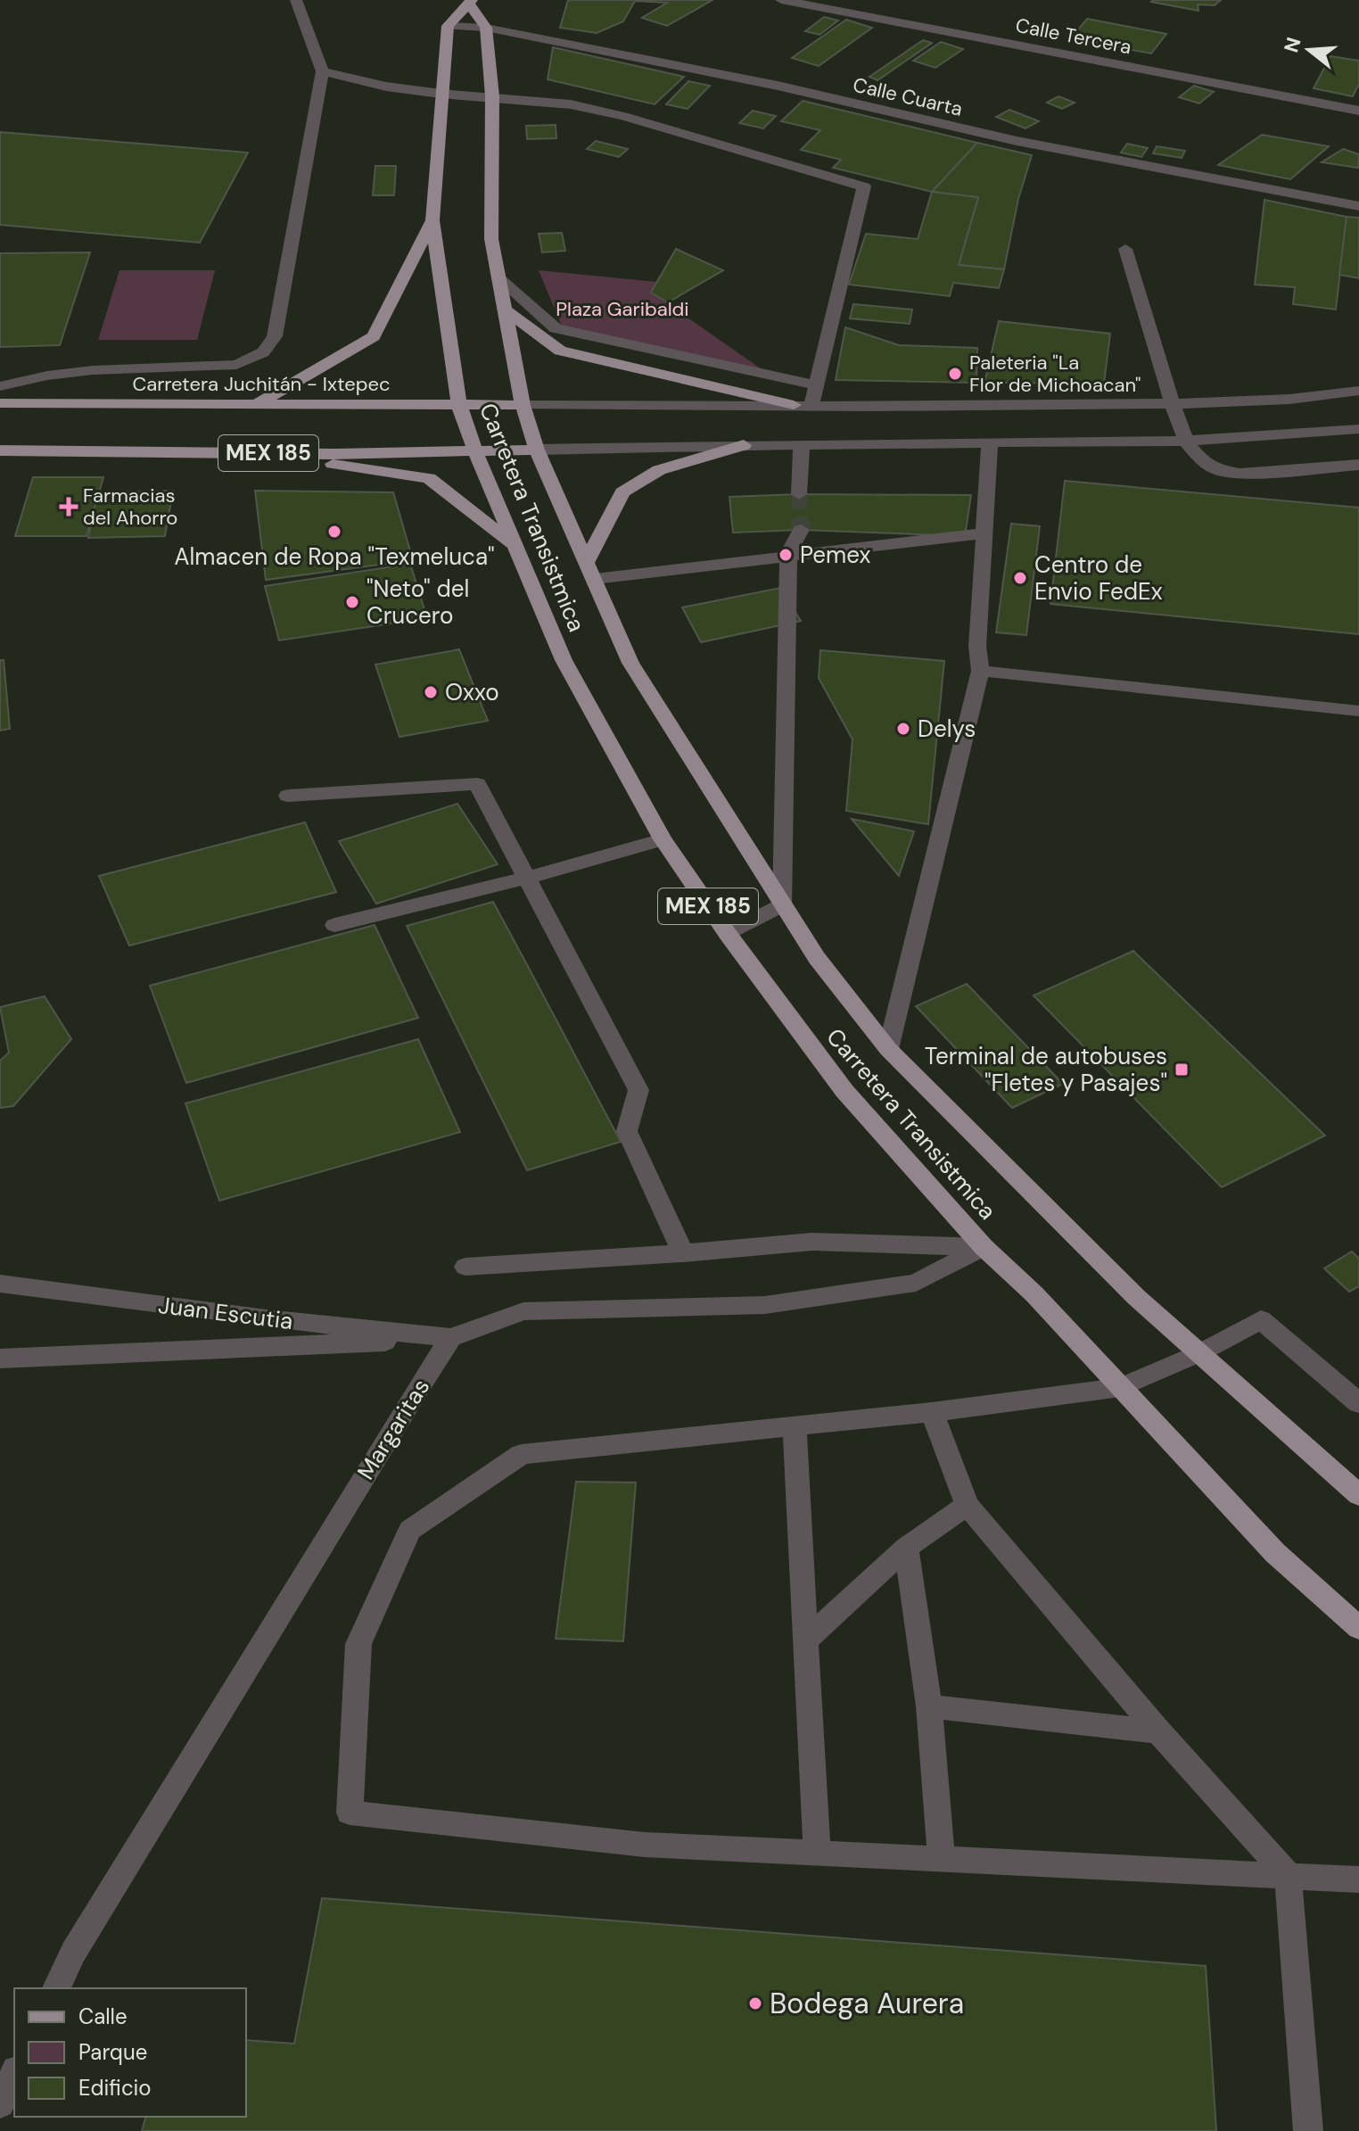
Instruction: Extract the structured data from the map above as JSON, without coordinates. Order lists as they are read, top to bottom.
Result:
{
  "streets": {
    "main road": ["Carretera Juchitán - Ixtepec", "MEX 185", "Carretera Transistmica"],
    "street": [
      "Calle Tercera",
      "Calle Cuarta",
      "Juan Escutia",
      "Margaritas"
    ]
  },
  "crossings": [
    ["Calle Cuarta", "Carretera Transistmica"],
    ["Carretera Juchitán - Ixtepec", "Carretera Transistmica"],
    ["MEX 185", "Carretera Transistmica"],
    ["Juan Escutia", "Margaritas"]
  ],
  "parks": ["Plaza Garibaldi"],
  "places": {
    "other": [
      "Paleteria \"La Flor de Michoacan\"",
      "Almacen de Ropa \"Texmeluca\"",
      "Pemex",
      "Centro de Envio FedEx",
      "\"Neto\" del Crucero",
      "Oxxo",
      "Delys",
      "Bodega Aurera"
    ],
    "health": ["Farmacias del Ahorro"],
    "transit": ["Terminal de autobuses \"Fletes y Pasajes\""]
  },
  "legend": ["Calle", "Parque", "Edificio"],
  "north": "left"
}
